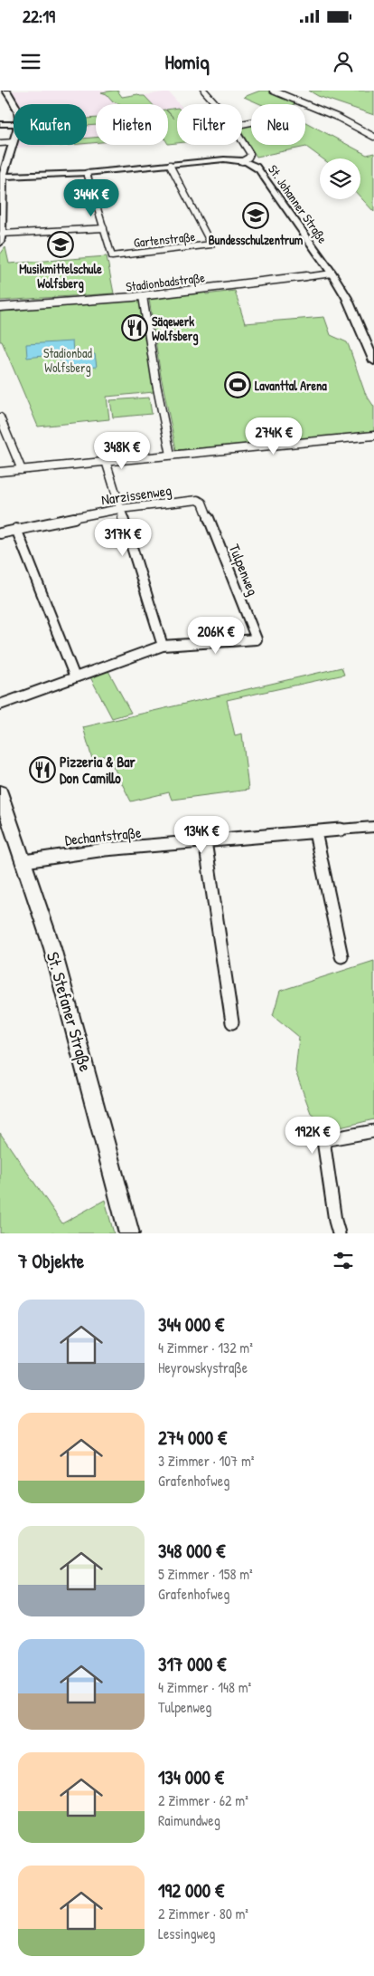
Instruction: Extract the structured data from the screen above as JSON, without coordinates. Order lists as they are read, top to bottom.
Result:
{
  "streets": {
    "main road": ["St. Stefaner Straße"],
    "street": [
      "St. Johanner Straße",
      "Gartenstraße",
      "Stadionbadstraße",
      "Narzissenweg",
      "Tulpenweg",
      "Dechantstraße"
    ]
  },
  "crossings": [
    ["St. Johanner Straße", "Gartenstraße"],
    ["St. Johanner Straße", "Stadionbadstraße"],
    ["Narzissenweg", "Tulpenweg"],
    ["Dechantstraße", "St. Stefaner Straße"]
  ],
  "parks": ["Stadionbad Wolfsberg"],
  "places": {
    "school or university": ["Bundesschulzentrum", "Musikmittelschule Wolfsberg"],
    "restaurant": ["Sägewerk Wolfsberg", "Pizzeria & Bar Don Camillo"],
    "sports": ["Lavanttal Arena"]
  },
  "page": {
    "status": "22:19",
    "header": "Homiq",
    "chip": [
      "Kaufen",
      "Mieten",
      "Filter",
      "Neu"
    ],
    "price": [
      "344K €",
      "274K €",
      "348K €",
      "317K €",
      "206K €",
      "134K €",
      "192K €"
    ],
    "heading": "7 Objekte",
    "list": [
      {
        "name": "344 000 €",
        "note": "4 Zimmer · 132 m² · Heyrowskystraße"
      },
      {
        "name": "274 000 €",
        "note": "3 Zimmer · 107 m² · Grafenhofweg"
      },
      {
        "name": "348 000 €",
        "note": "5 Zimmer · 158 m² · Grafenhofweg"
      },
      {
        "name": "317 000 €",
        "note": "4 Zimmer · 148 m² · Tulpenweg"
      },
      {
        "name": "134 000 €",
        "note": "2 Zimmer · 62 m² · Raimundweg"
      },
      {
        "name": "192 000 €",
        "note": "2 Zimmer · 80 m² · Lessingweg"
      }
    ]
  }
}
